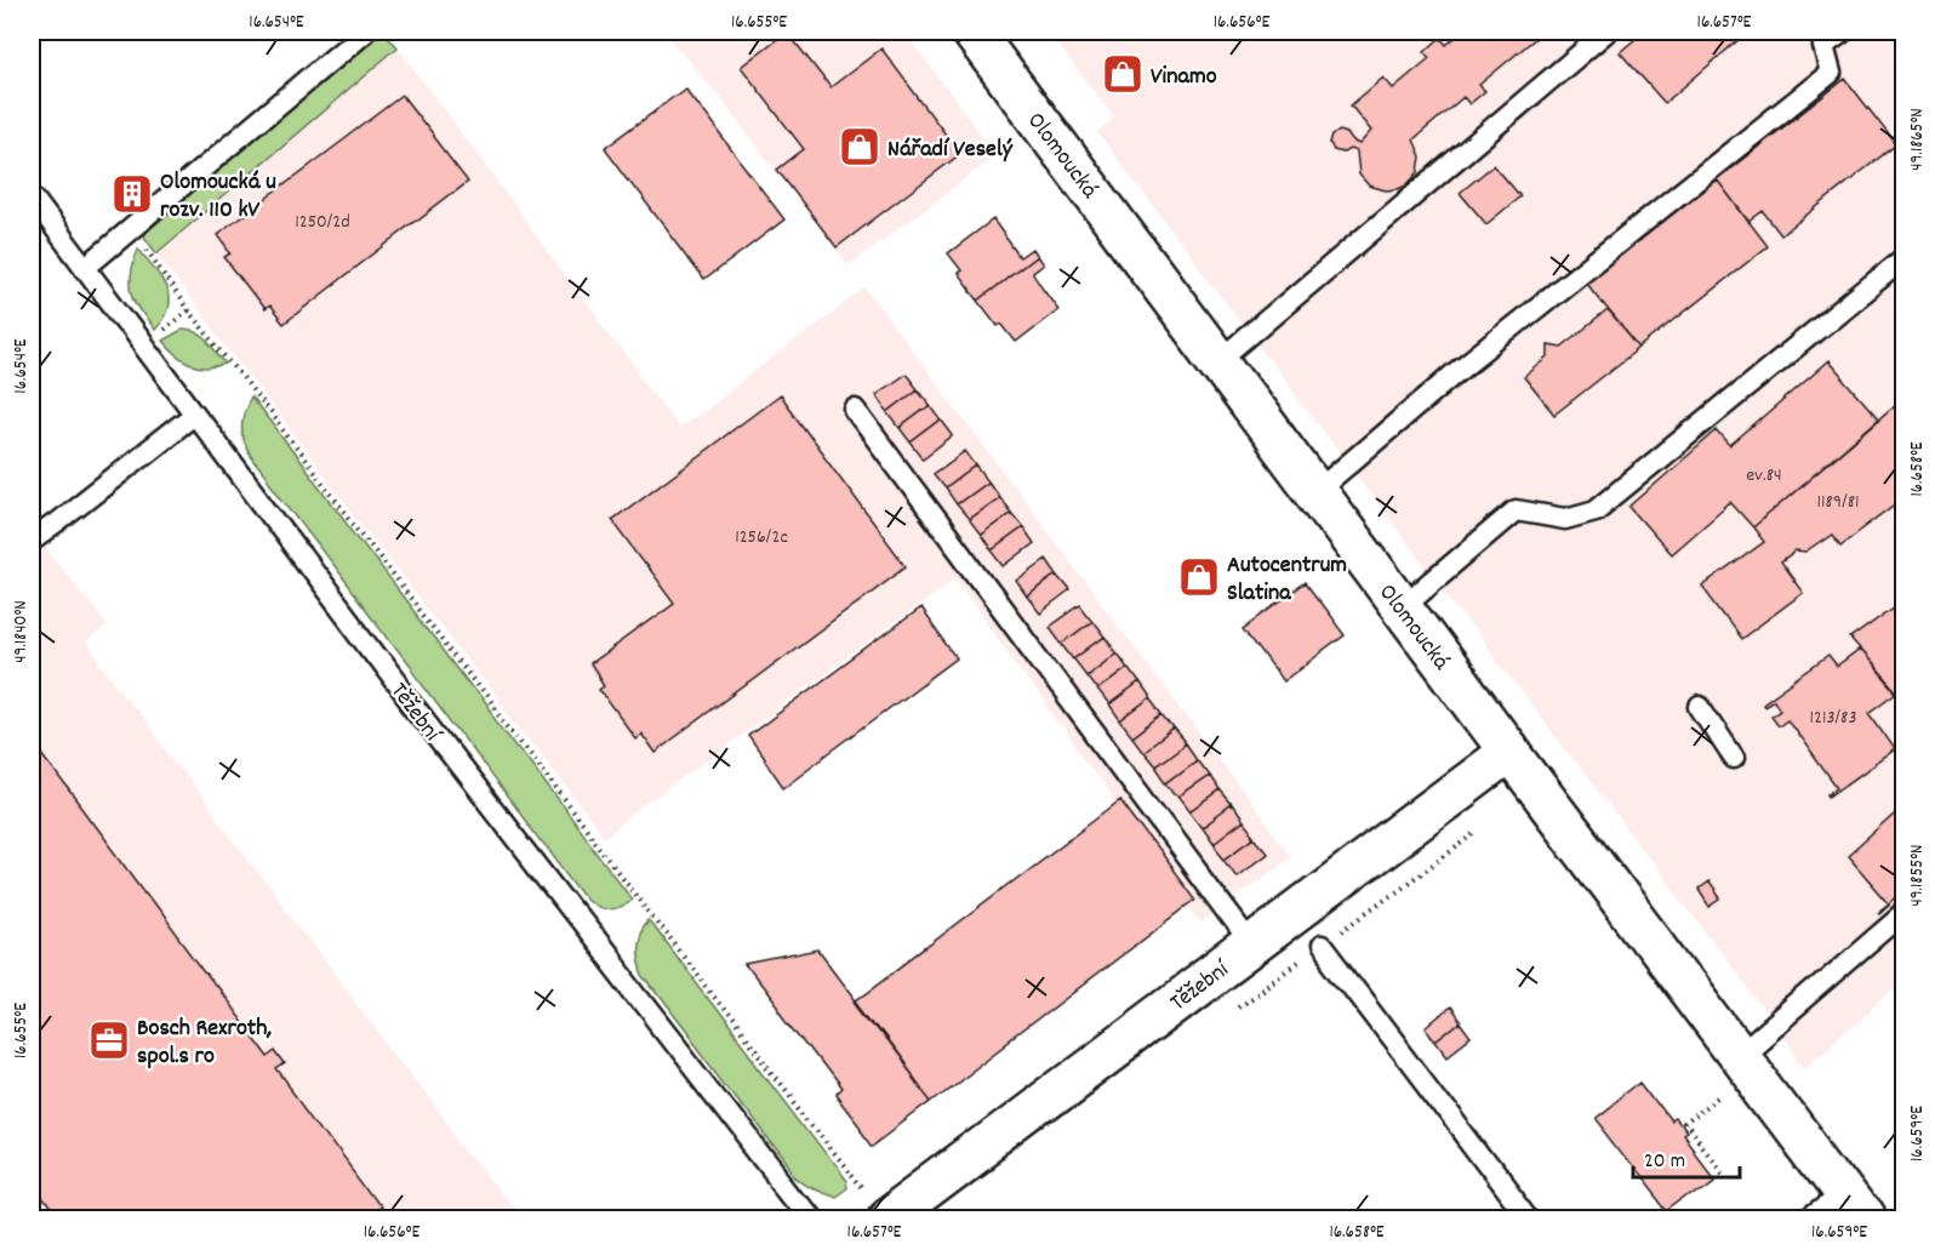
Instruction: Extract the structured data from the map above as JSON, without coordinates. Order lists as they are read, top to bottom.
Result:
{
  "streets": {
    "main road": ["Olomoucká", "Těžební"]
  },
  "crossings": [
    ["Olomoucká", "Těžební"]
  ],
  "places": {
    "shop": ["Vinamo", "Nářadí Veselý", "Autocentrum Slatina"],
    "building": ["Olomoucká u rozv. 110 kV"],
    "office": ["Bosch Rexroth, spol.s ro"]
  },
  "house_numbers": [
    "1250/2d",
    "ev.84",
    "1189/81",
    "1256/2c",
    "1213/83"
  ],
  "scale_bar": "20 m",
  "coordinates": [
    "16.654°E",
    "16.655°E",
    "16.656°E",
    "16.657°E",
    "49.1865°N",
    "16.658°E",
    "49.1840°N",
    "49.1855°N",
    "16.659°E"
  ]
}
